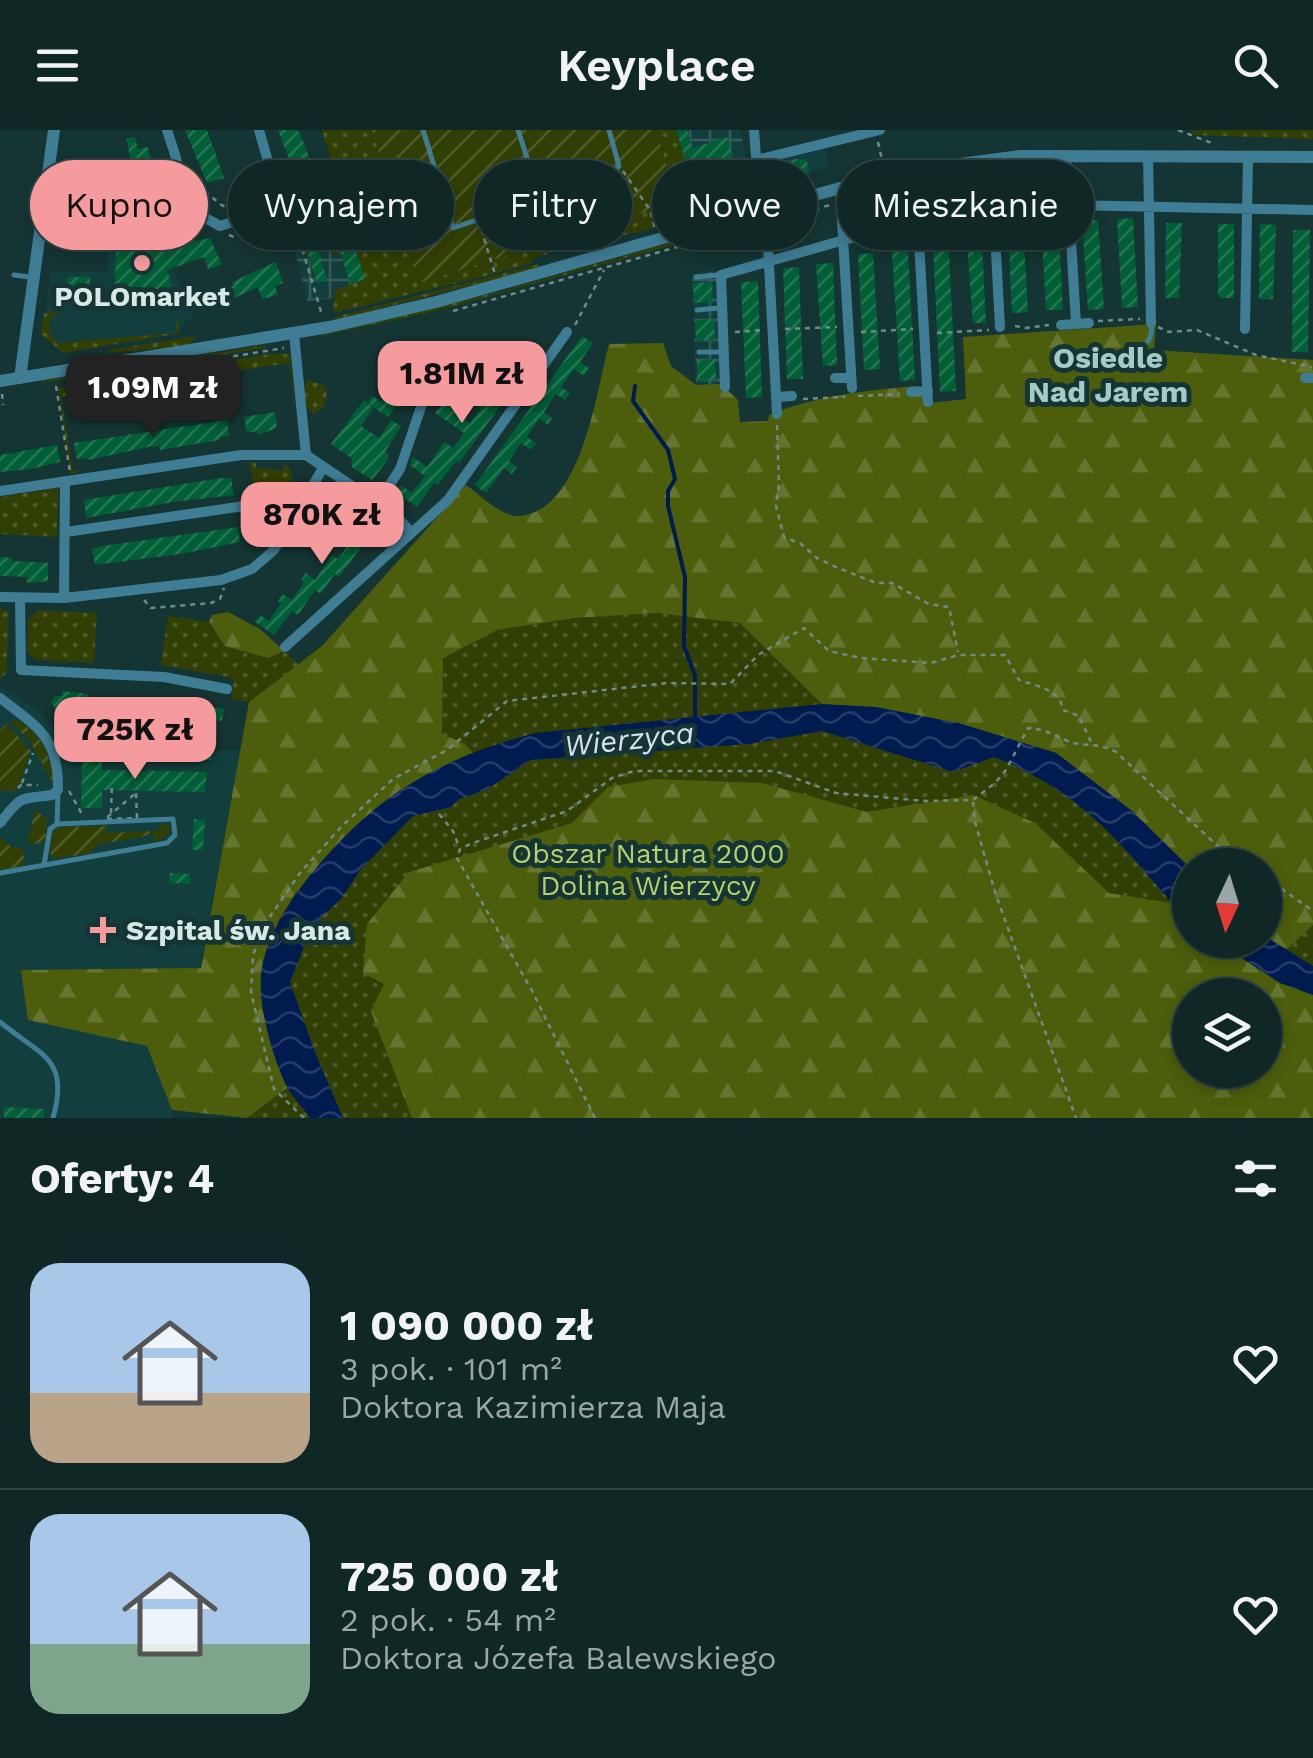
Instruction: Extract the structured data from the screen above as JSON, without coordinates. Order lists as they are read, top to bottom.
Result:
{
  "districts": ["Osiedle Nad Jarem"],
  "water": ["Wierzyca"],
  "parks": ["Obszar Natura 2000 Dolina Wierzycy"],
  "places": {
    "other": ["POLOmarket"],
    "health": ["Szpital św. Jana"]
  },
  "north": "bottom",
  "page": {
    "header": "Keyplace",
    "chip": [
      "Kupno",
      "Wynajem",
      "Filtry",
      "Nowe",
      "Mieszkanie"
    ],
    "price": [
      "1.81M zł",
      "1.09M zł",
      "870K zł",
      "725K zł"
    ],
    "heading": "Oferty: 4",
    "list": [
      {
        "name": "1 090 000 zł",
        "note": "3 pok. · 101 m² · Doktora Kazimierza Maja"
      },
      {
        "name": "725 000 zł",
        "note": "2 pok. · 54 m² · Doktora Józefa Balewskiego"
      }
    ]
  }
}
